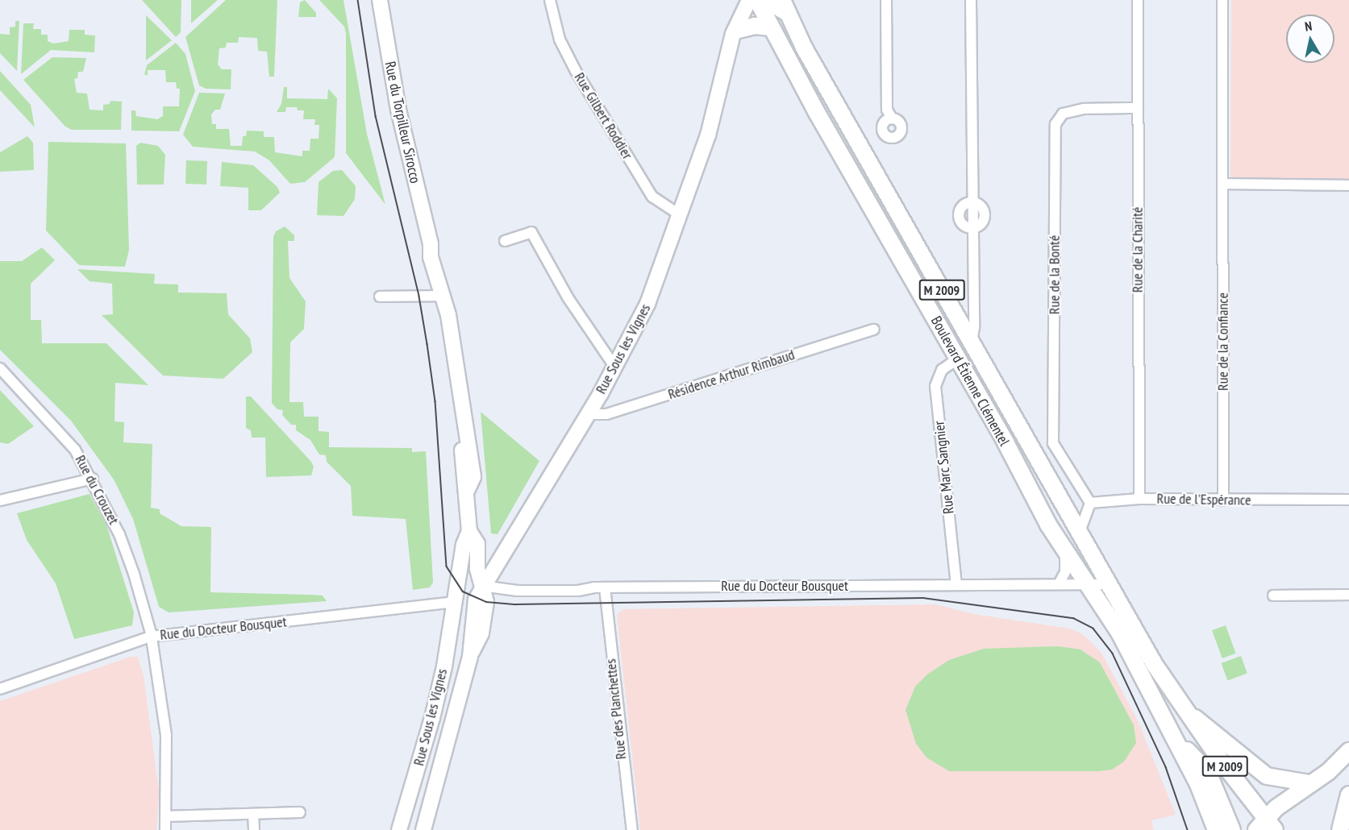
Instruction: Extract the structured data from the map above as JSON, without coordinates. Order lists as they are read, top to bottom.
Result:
{
  "streets": {
    "main road": ["M 2009", "Boulevard Étienne Clémentel"],
    "street": [
      "Rue Gilbert Roddier",
      "Rue du Torpilleur Sirocco",
      "Rue de la Charité",
      "Rue de la Bonté",
      "Rue de la Confiance",
      "Rue Sous les Vignes",
      "Résidence Arthur Rimbaud",
      "Rue Marc Sangnier",
      "Rue du Crouzet",
      "Rue de l'Espérance",
      "Rue du Docteur Bousquet",
      "Rue des Planchettes"
    ]
  },
  "crossings": [
    ["Rue Gilbert Roddier", "Rue Sous les Vignes"],
    ["Rue du Torpilleur Sirocco", "Rue Sous les Vignes"],
    ["Rue du Torpilleur Sirocco", "Rue du Docteur Bousquet"],
    ["Rue de la Charité", "Rue de la Bonté"],
    ["Rue de la Charité", "Rue de l'Espérance"],
    ["Rue de la Bonté", "Rue de l'Espérance"],
    ["M 2009", "Boulevard Étienne Clémentel"],
    ["Rue de la Confiance", "Rue de l'Espérance"],
    ["Rue Sous les Vignes", "Résidence Arthur Rimbaud"],
    ["Rue Sous les Vignes", "Rue du Docteur Bousquet"],
    ["Boulevard Étienne Clémentel", "Rue Marc Sangnier"],
    ["Boulevard Étienne Clémentel", "Rue du Docteur Bousquet"],
    ["Rue Marc Sangnier", "Rue du Docteur Bousquet"],
    ["Rue du Crouzet", "Rue du Docteur Bousquet"],
    ["Rue du Docteur Bousquet", "Rue des Planchettes"]
  ],
  "north": "top"
}
